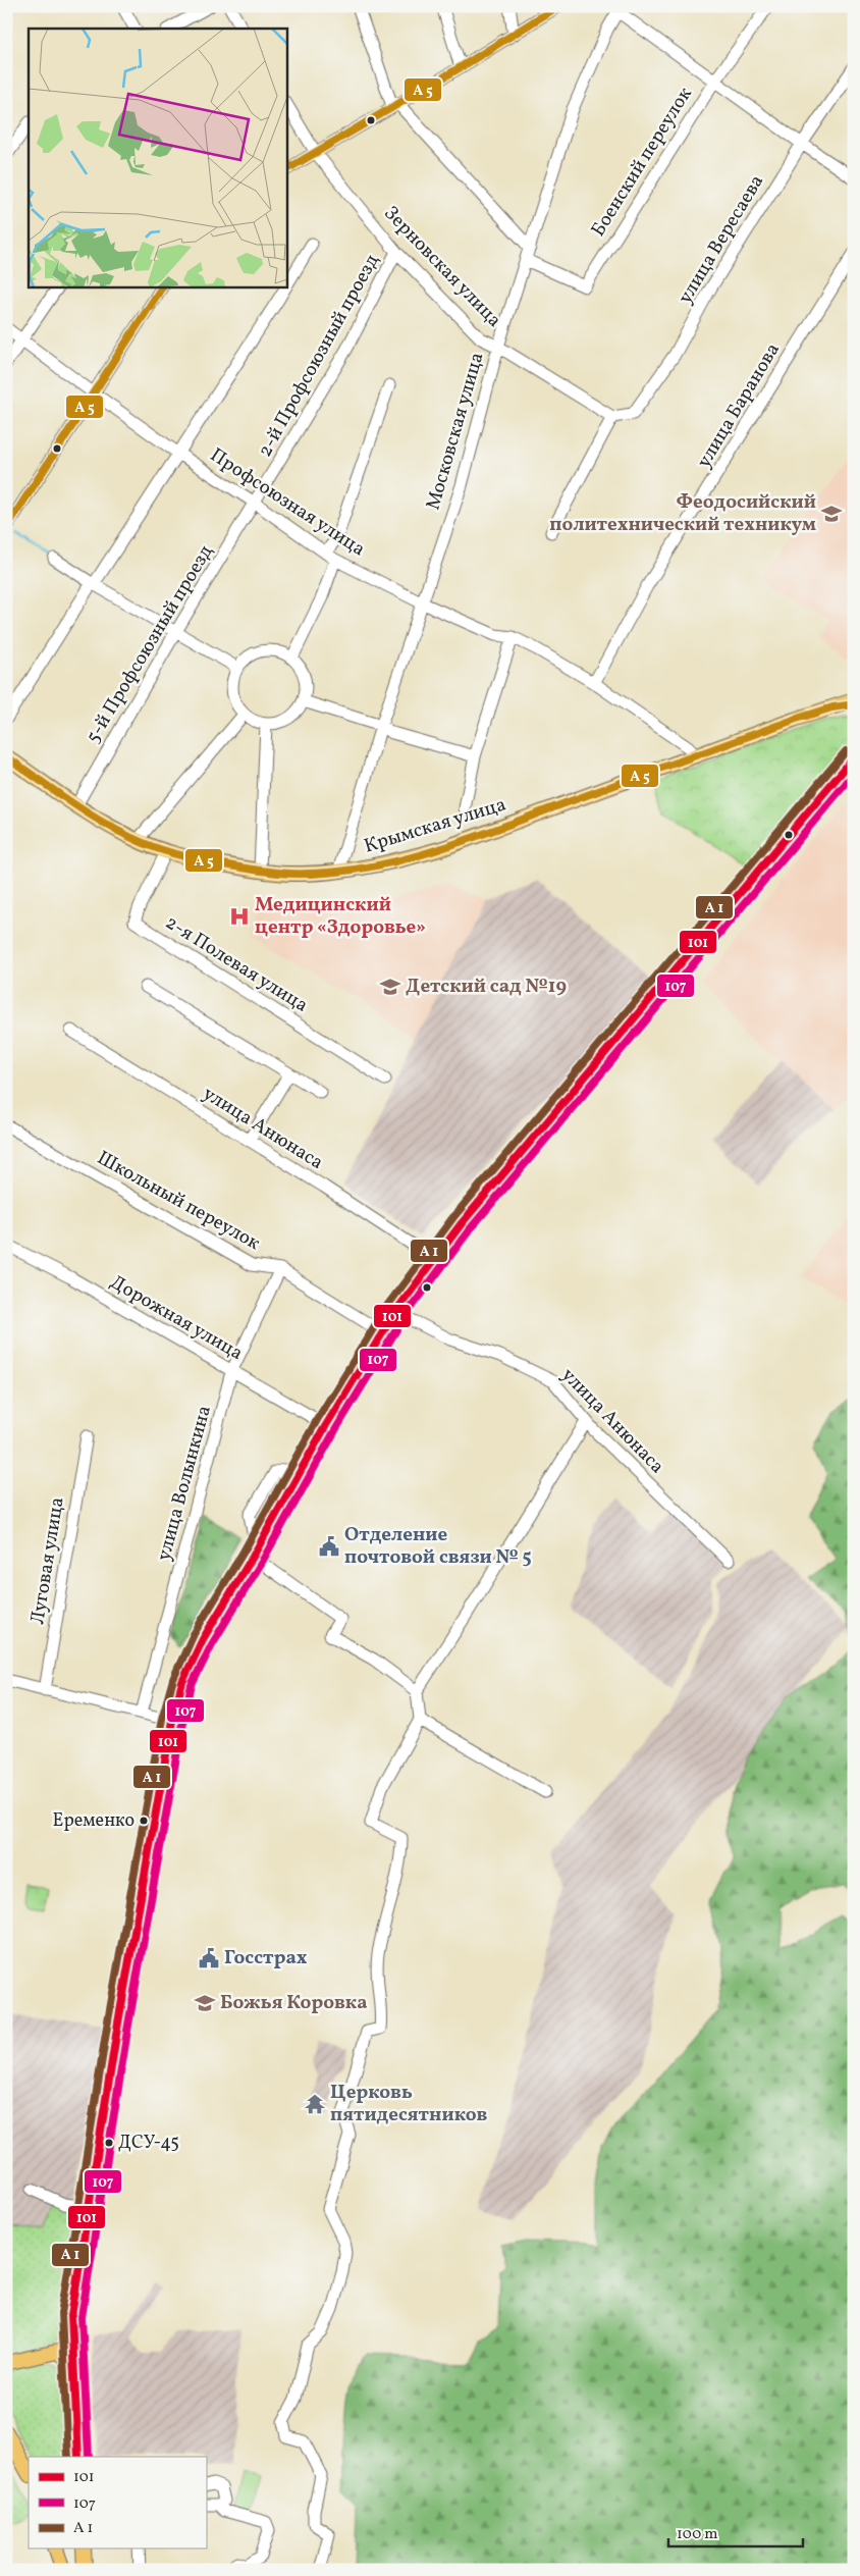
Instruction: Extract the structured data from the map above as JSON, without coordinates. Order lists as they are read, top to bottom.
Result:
{
  "streets": {
    "main road": ["Крымская улица"],
    "street": [
      "Боенский переулок",
      "улица Вересаева",
      "Зерновская улица",
      "2-й Профсоюзный проезд",
      "улица Баранова",
      "Московская улица",
      "Профсоюзная улица",
      "5-й Профсоюзный проезд",
      "2-я Полевая улица",
      "улица Анюнаса",
      "Школьный переулок",
      "Дорожная улица",
      "улица Волынкина",
      "Луговая улица"
    ]
  },
  "crossings": [
    ["Боенский переулок", "Московская улица"],
    ["улица Вересаева", "Зерновская улица"],
    ["Зерновская улица", "2-й Профсоюзный проезд"],
    ["Зерновская улица", "Московская улица"],
    ["2-й Профсоюзный проезд", "Профсоюзная улица"],
    ["2-й Профсоюзный проезд", "5-й Профсоюзный проезд"],
    ["улица Баранова", "Профсоюзная улица"],
    ["Московская улица", "Профсоюзная улица"],
    ["Московская улица", "Крымская улица"],
    ["Профсоюзная улица", "5-й Профсоюзный проезд"],
    ["Профсоюзная улица", "Крымская улица"],
    ["5-й Профсоюзный проезд", "Крымская улица"],
    ["Крымская улица", "2-я Полевая улица"],
    ["Школьный переулок", "улица Волынкина"],
    ["Дорожная улица", "улица Волынкина"]
  ],
  "places": {
    "school or university": ["Феодосийский политехнический техникум", "Детский сад №19", "Божья Коровка"],
    "hospital": ["Медицинский центр «Здоровье»"],
    "public building": ["Отделение почтовой связи № 5", "Госстрах"],
    "other": ["Еременко", "ДСУ-45"],
    "temple": ["Церковь пятидесятников"]
  },
  "lines": ["transit line 101", "transit line 107"],
  "legend": ["101", "107", "A 1"],
  "scale_bar": "100 m"
}
